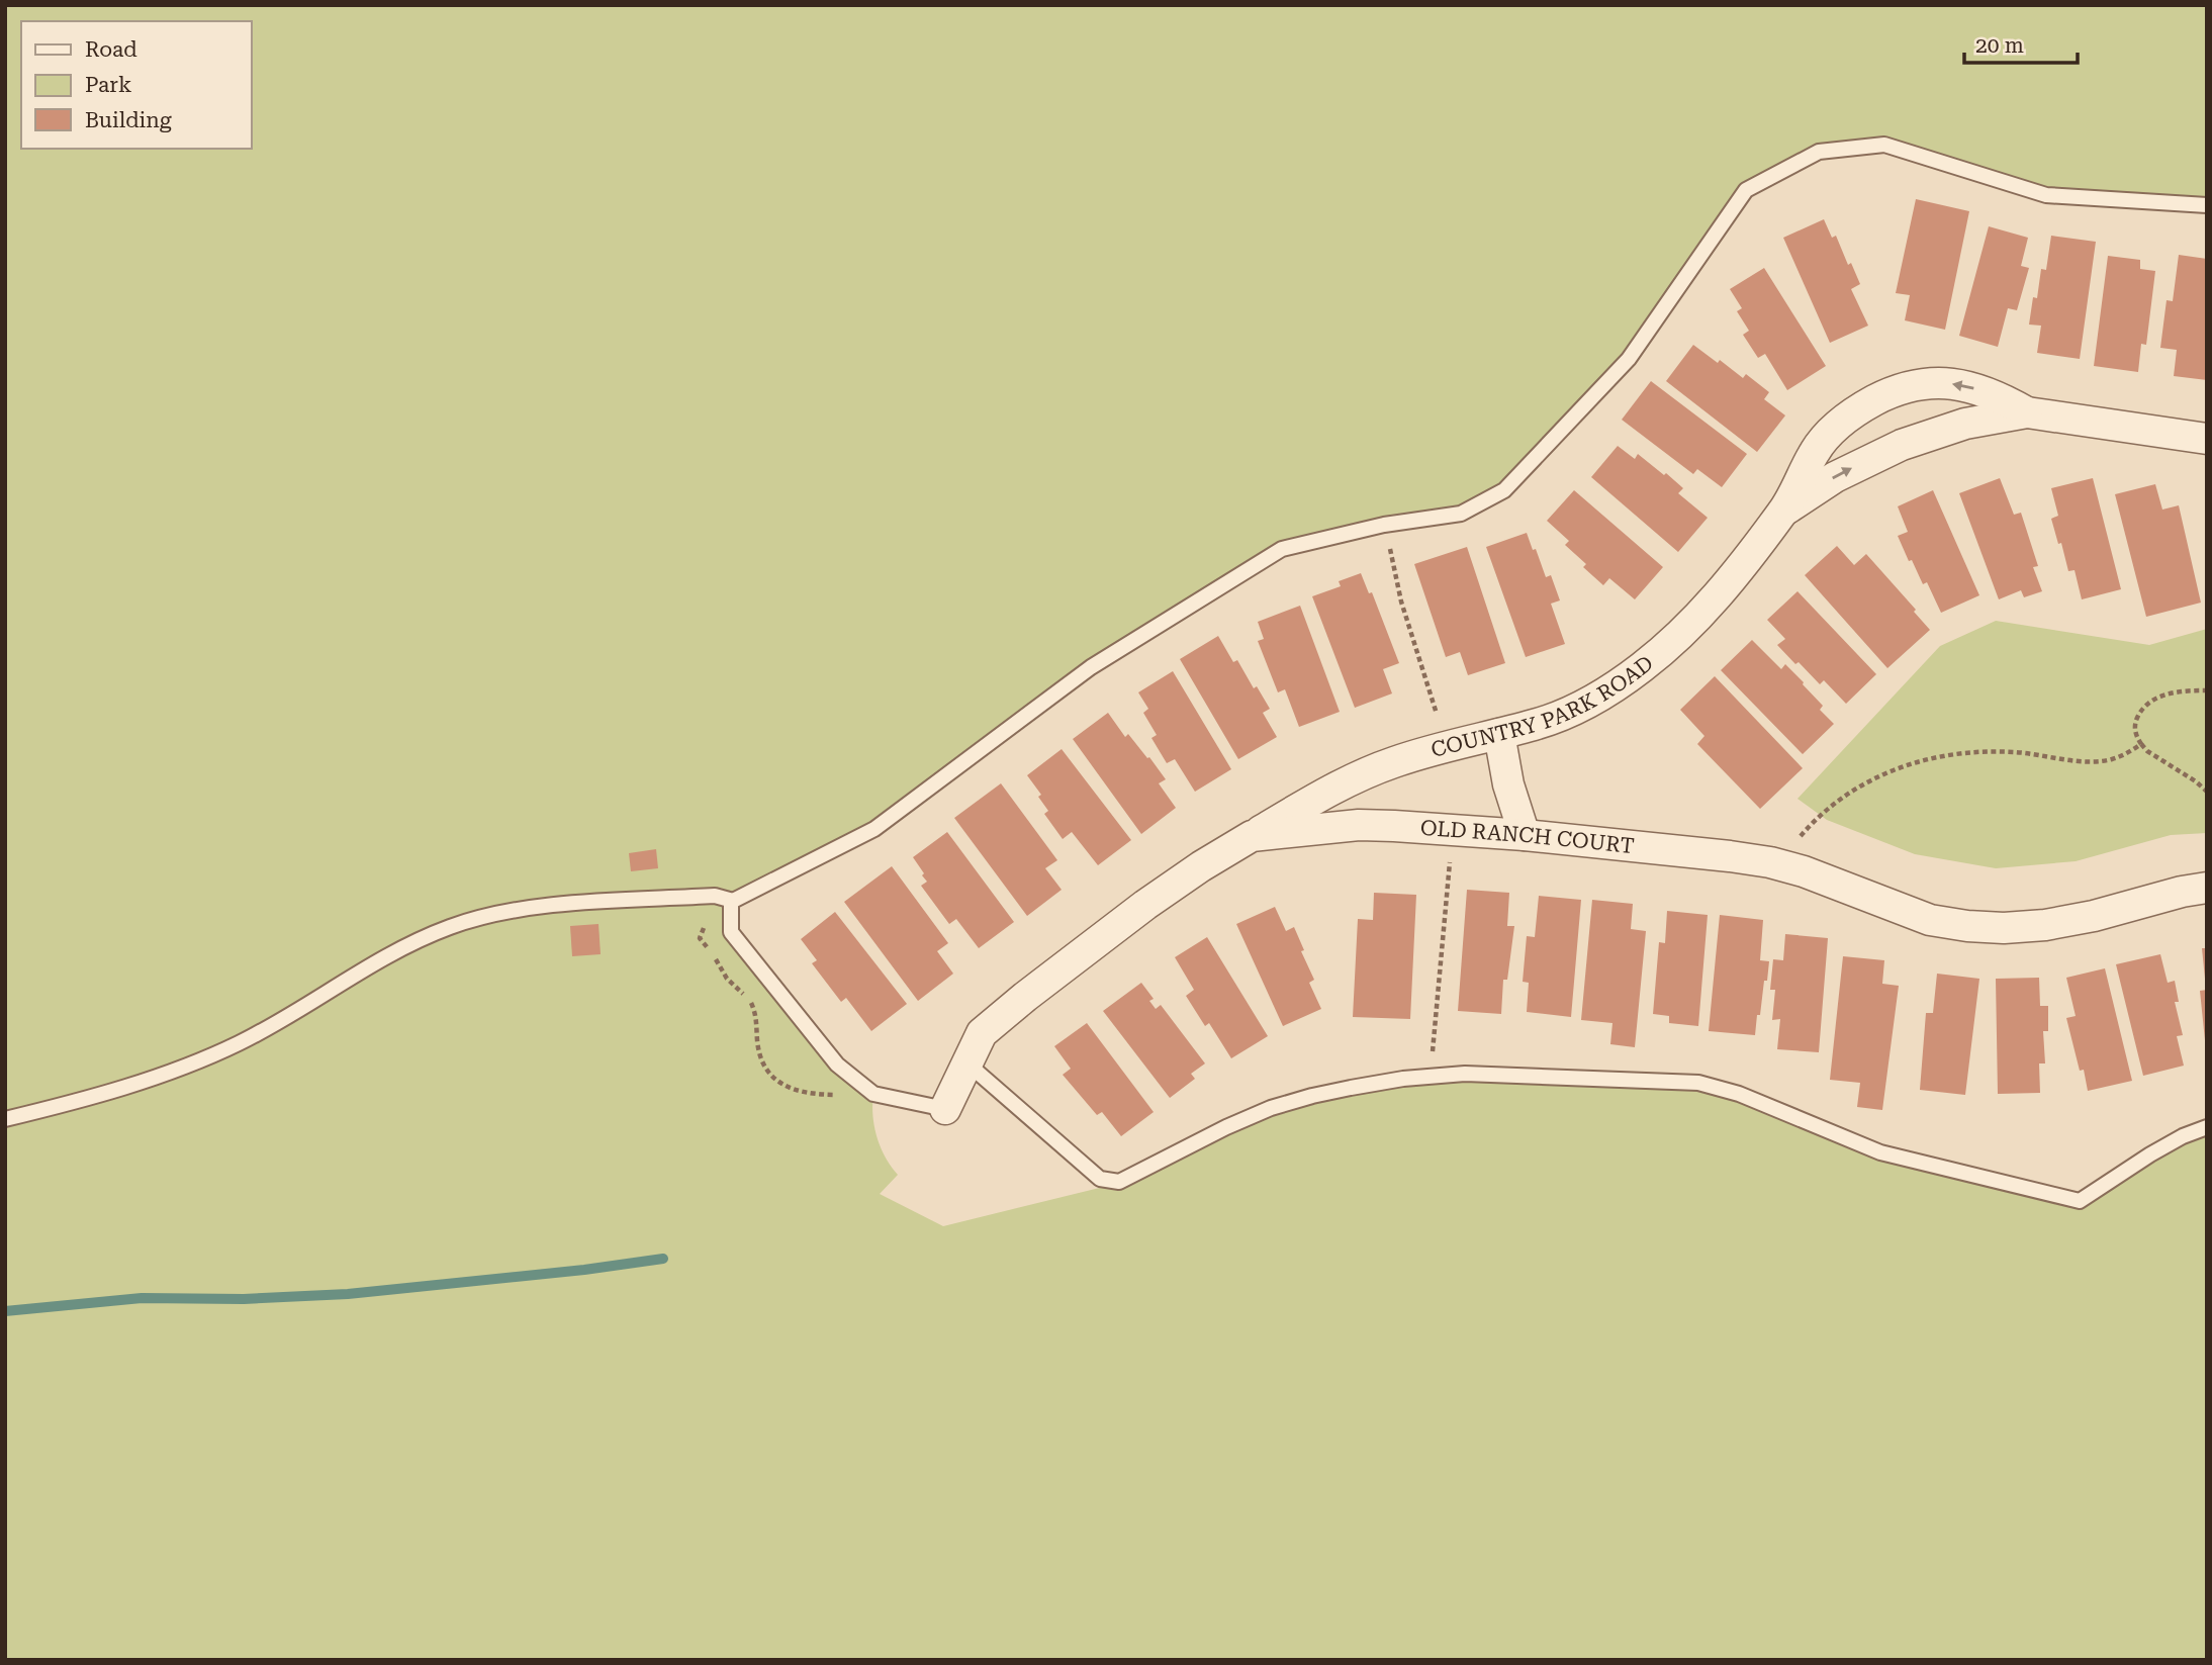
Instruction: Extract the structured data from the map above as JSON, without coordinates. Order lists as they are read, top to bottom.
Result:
{
  "streets": {
    "street": ["COUNTRY PARK ROAD", "OLD RANCH COURT"]
  },
  "crossings": [
    ["COUNTRY PARK ROAD", "OLD RANCH COURT"]
  ],
  "legend": ["Road", "Park", "Building"],
  "scale_bar": "20 m"
}
